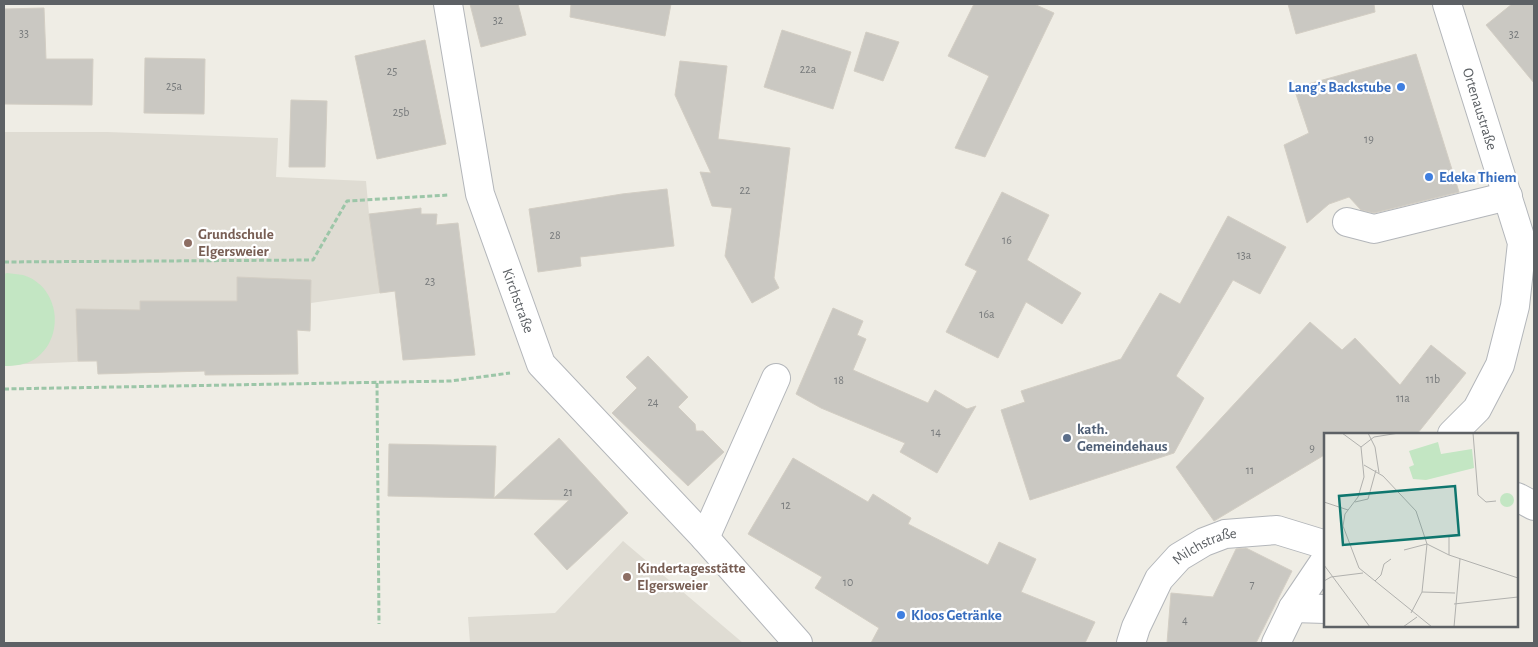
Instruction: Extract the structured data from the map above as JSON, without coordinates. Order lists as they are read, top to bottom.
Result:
{
  "streets": {
    "street": ["Ortenaustraße", "Kirchstraße", "Milchstraße"]
  },
  "places": [
    "Lang's Backstube",
    "Edeka Thiem",
    "Grundschule Elgersweier",
    "kath. Gemeindehaus",
    "Kindertagesstätte Elgersweier",
    "Kloos Getränke"
  ],
  "house_numbers": [
    "32",
    "33",
    "32",
    "22a",
    "25",
    "25a",
    "25b",
    "19",
    "22",
    "28",
    "16",
    "13a",
    "23",
    "16a",
    "11b",
    "18",
    "11a",
    "24",
    "14",
    "9",
    "11",
    "21",
    "12",
    "10",
    "7",
    "4"
  ]
}
